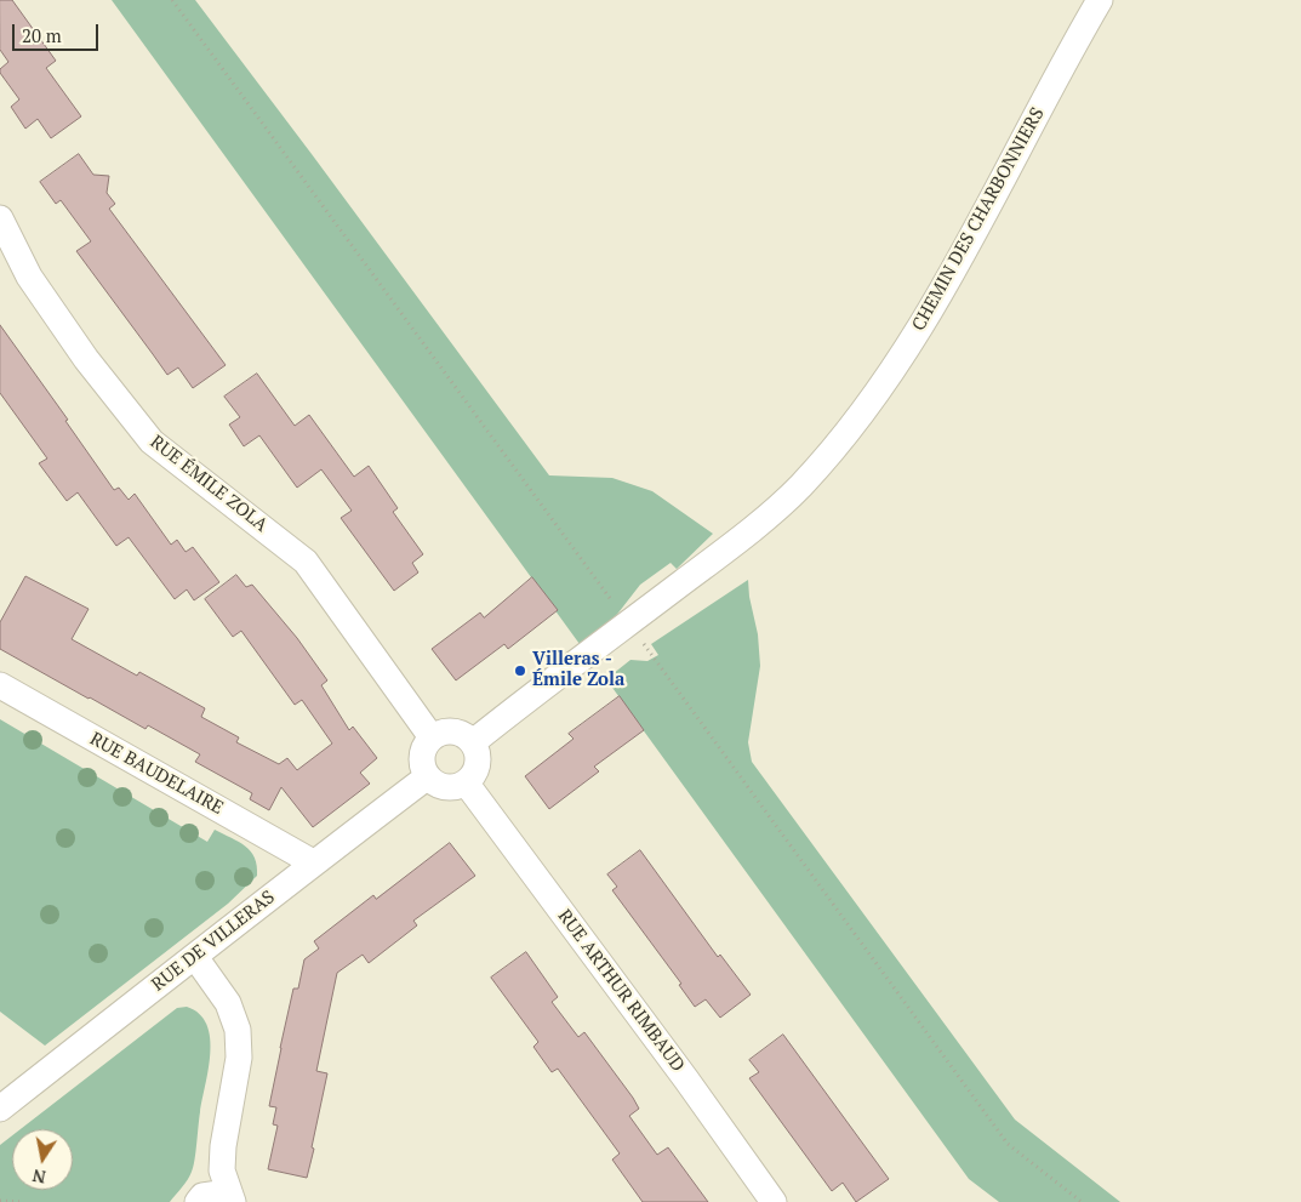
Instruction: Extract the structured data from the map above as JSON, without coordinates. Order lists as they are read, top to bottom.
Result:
{
  "streets": {
    "street": [
      "CHEMIN DES CHARBONNIERS",
      "RUE ÉMILE ZOLA",
      "RUE BAUDELAIRE",
      "RUE DE VILLERAS",
      "RUE ARTHUR RIMBAUD"
    ]
  },
  "crossings": [
    ["RUE ÉMILE ZOLA", "RUE DE VILLERAS"],
    ["RUE ÉMILE ZOLA", "RUE ARTHUR RIMBAUD"],
    ["RUE BAUDELAIRE", "RUE DE VILLERAS"],
    ["RUE DE VILLERAS", "RUE ARTHUR RIMBAUD"]
  ],
  "places": ["Villeras - Émile Zola"],
  "scale_bar": "20 m",
  "north": "bottom"
}
